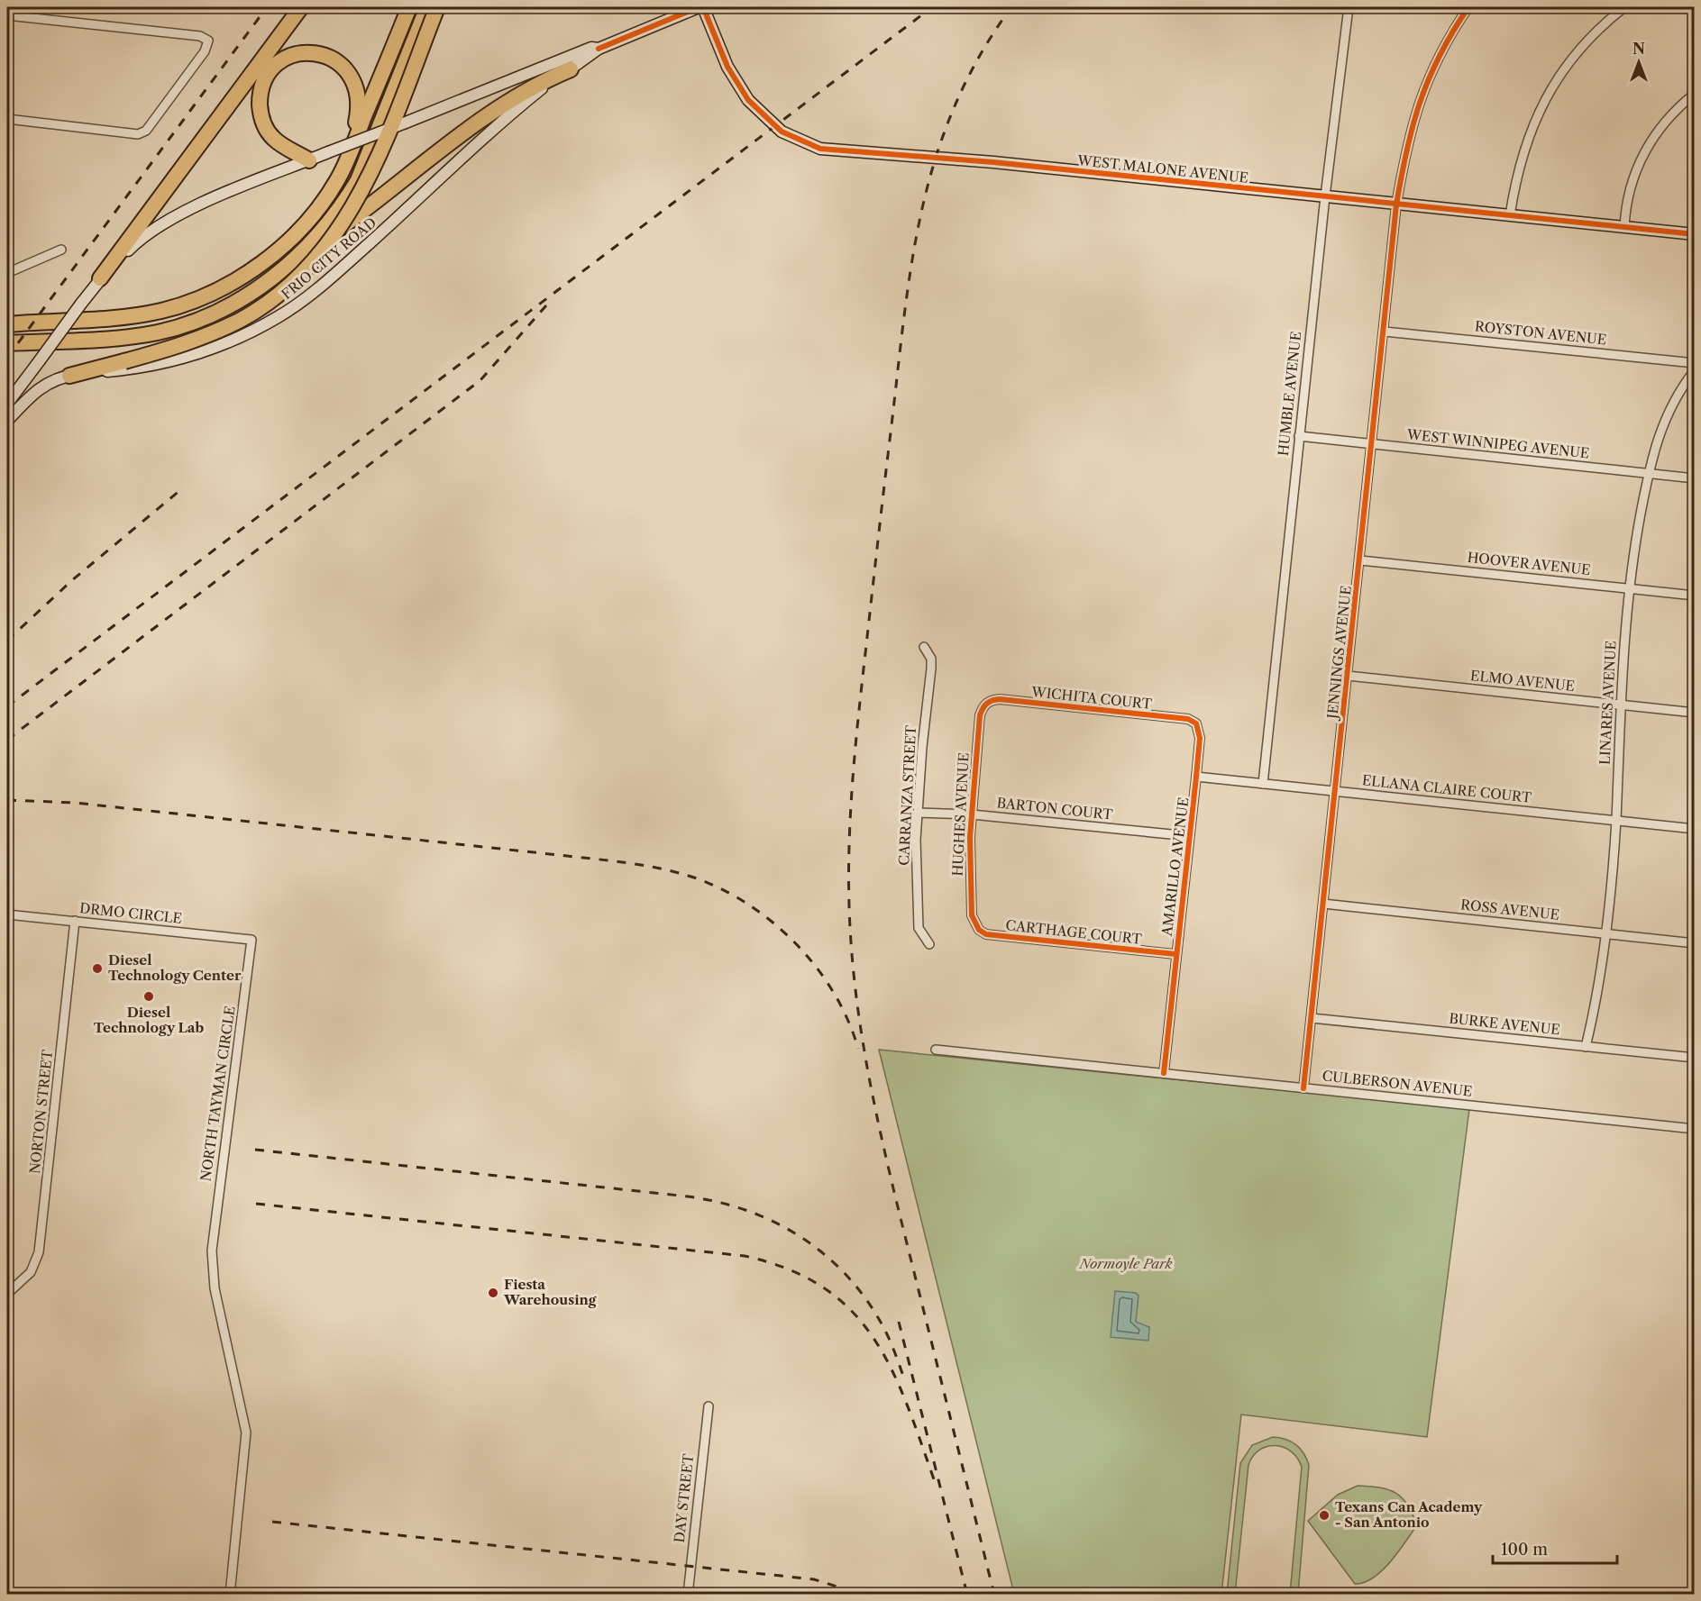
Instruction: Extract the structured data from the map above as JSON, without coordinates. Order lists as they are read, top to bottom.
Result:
{
  "streets": {
    "main road": ["WEST MALONE AVENUE", "FRIO CITY ROAD"],
    "street": [
      "ROYSTON AVENUE",
      "HUMBLE AVENUE",
      "WEST WINNIPEG AVENUE",
      "HOOVER AVENUE",
      "JENNINGS AVENUE",
      "ELMO AVENUE",
      "WICHITA COURT",
      "LINARES AVENUE",
      "ELLANA CLAIRE COURT",
      "CARRANZA STREET",
      "BARTON COURT",
      "HUGHES AVENUE",
      "AMARILLO AVENUE",
      "ROSS AVENUE",
      "DRMO CIRCLE",
      "CARTHAGE COURT",
      "BURKE AVENUE",
      "CULBERSON AVENUE",
      "NORTH TAYMAN CIRCLE",
      "NORTON STREET",
      "DAY STREET"
    ]
  },
  "crossings": [
    ["WEST MALONE AVENUE", "HUMBLE AVENUE"],
    ["WEST MALONE AVENUE", "JENNINGS AVENUE"],
    ["ROYSTON AVENUE", "JENNINGS AVENUE"],
    ["HUMBLE AVENUE", "WEST WINNIPEG AVENUE"],
    ["HUMBLE AVENUE", "ELLANA CLAIRE COURT"],
    ["WEST WINNIPEG AVENUE", "JENNINGS AVENUE"],
    ["WEST WINNIPEG AVENUE", "LINARES AVENUE"],
    ["HOOVER AVENUE", "JENNINGS AVENUE"],
    ["HOOVER AVENUE", "LINARES AVENUE"],
    ["JENNINGS AVENUE", "ELMO AVENUE"],
    ["JENNINGS AVENUE", "ELLANA CLAIRE COURT"],
    ["JENNINGS AVENUE", "ROSS AVENUE"],
    ["JENNINGS AVENUE", "BURKE AVENUE"],
    ["JENNINGS AVENUE", "CULBERSON AVENUE"],
    ["ELMO AVENUE", "LINARES AVENUE"],
    ["WICHITA COURT", "HUGHES AVENUE"],
    ["WICHITA COURT", "AMARILLO AVENUE"],
    ["LINARES AVENUE", "ELLANA CLAIRE COURT"],
    ["LINARES AVENUE", "ROSS AVENUE"],
    ["LINARES AVENUE", "BURKE AVENUE"],
    ["ELLANA CLAIRE COURT", "AMARILLO AVENUE"],
    ["CARRANZA STREET", "BARTON COURT"],
    ["BARTON COURT", "HUGHES AVENUE"],
    ["BARTON COURT", "AMARILLO AVENUE"],
    ["HUGHES AVENUE", "CARTHAGE COURT"],
    ["AMARILLO AVENUE", "CARTHAGE COURT"],
    ["AMARILLO AVENUE", "CULBERSON AVENUE"],
    ["DRMO CIRCLE", "NORTH TAYMAN CIRCLE"],
    ["DRMO CIRCLE", "NORTON STREET"]
  ],
  "parks": ["Normoyle Park"],
  "places": [
    "Diesel Technology Center",
    "Diesel Technology Lab",
    "Fiesta Warehousing",
    "Texans Can Academy - San Antonio"
  ],
  "scale_bar": "100 m",
  "north": "top"
}
